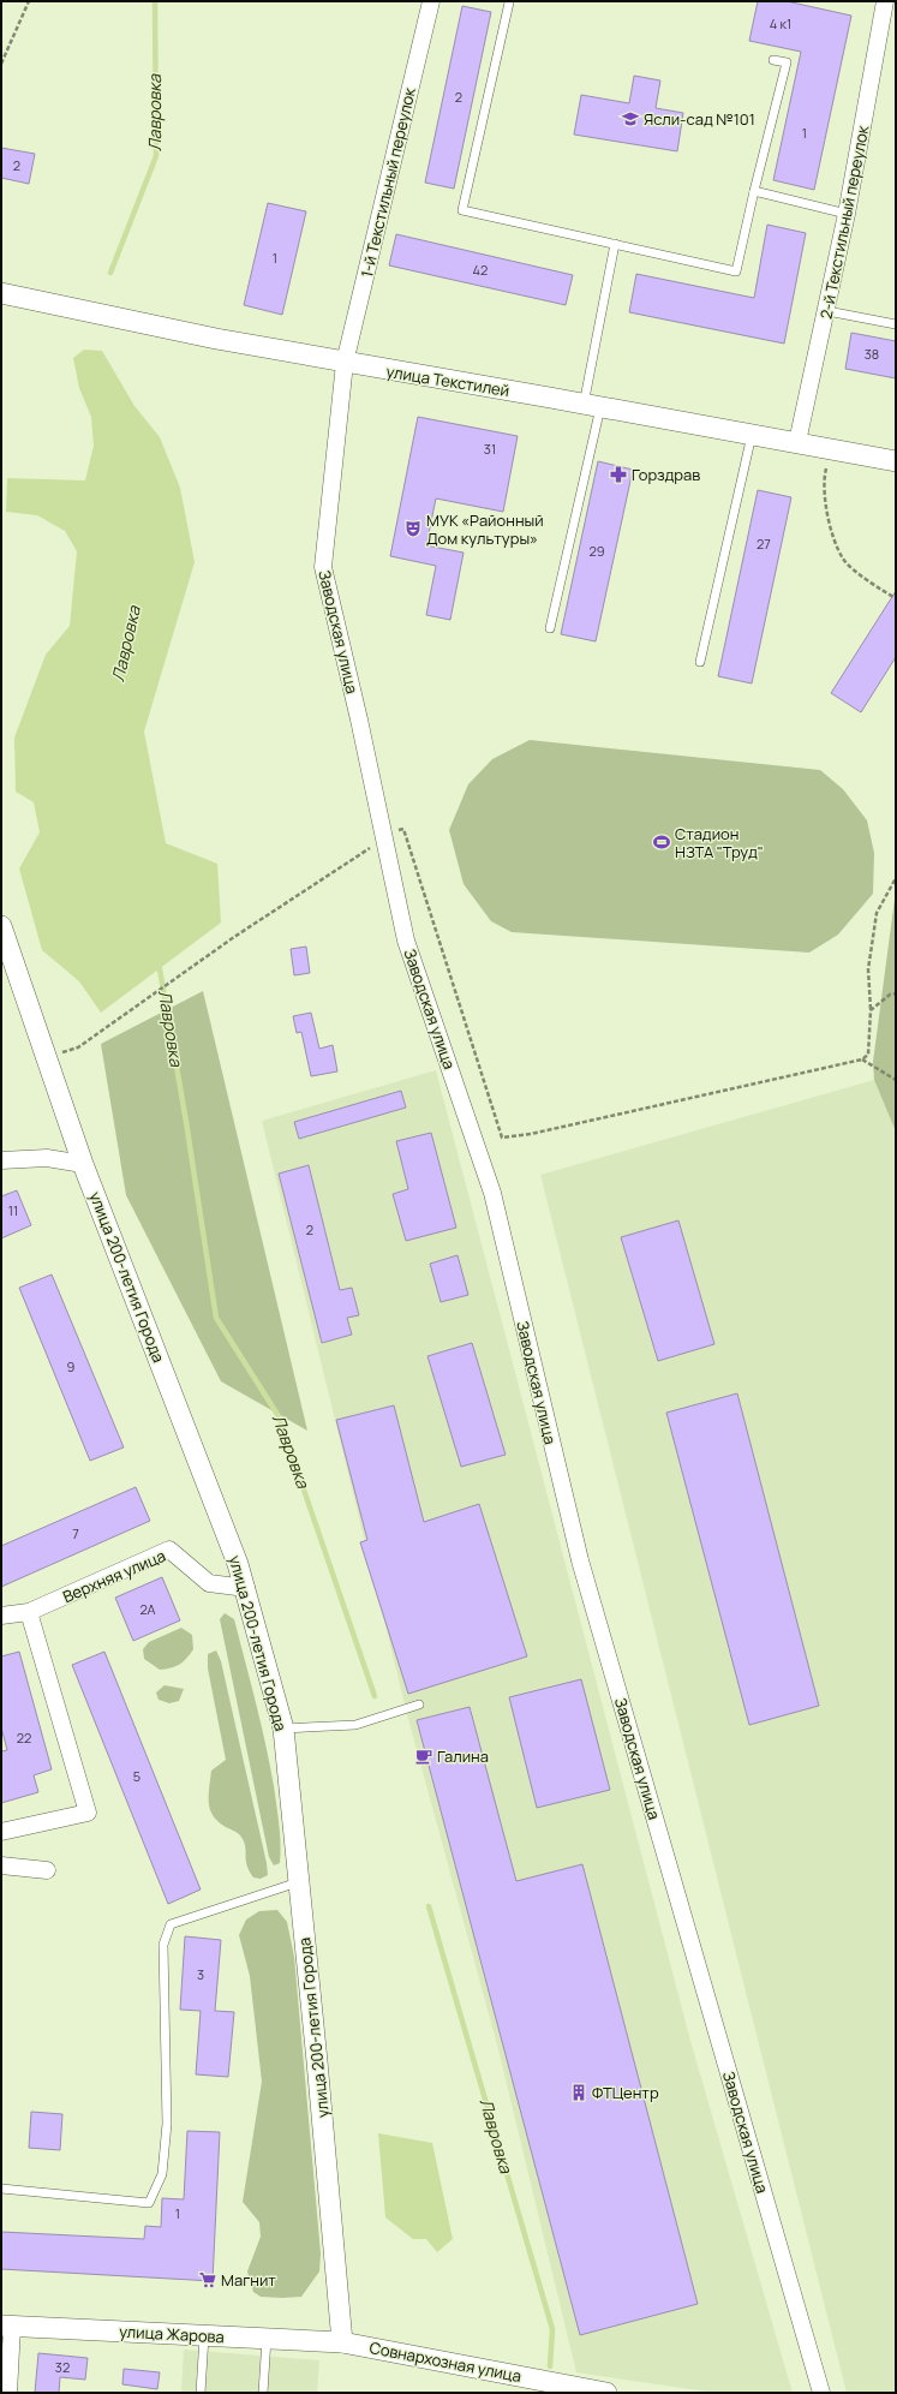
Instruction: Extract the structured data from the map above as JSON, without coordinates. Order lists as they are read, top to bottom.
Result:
{
  "streets": {
    "street": [
      "1-й Текстильный переулок",
      "2-й Текстильный переулок",
      "улица Текстилей",
      "Заводская улица",
      "улица 200-летия Города",
      "Верхняя улица",
      "улица Жарова",
      "Совнархозная улица"
    ]
  },
  "crossings": [
    ["1-й Текстильный переулок", "улица Текстилей"],
    ["1-й Текстильный переулок", "Заводская улица"],
    ["2-й Текстильный переулок", "улица Текстилей"],
    ["улица Текстилей", "Заводская улица"],
    ["улица 200-летия Города", "Верхняя улица"],
    ["улица 200-летия Города", "улица Жарова"],
    ["улица 200-летия Города", "Совнархозная улица"],
    ["улица Жарова", "Совнархозная улица"]
  ],
  "water": ["Лавровка"],
  "places": {
    "school or university": ["Ясли-сад №101"],
    "pharmacy": ["Горздрав"],
    "theatre": ["МУК «Районный Дом культуры»"],
    "sports": ["Стадион НЗТА \"Труд\""],
    "cafe": ["Галина"],
    "building": ["ФТЦентр"],
    "supermarket": ["Магнит"]
  },
  "house_numbers": [
    "4 к1",
    "2",
    "1",
    "2",
    "1",
    "42",
    "38",
    "31",
    "27",
    "29",
    "11",
    "2",
    "9",
    "7",
    "2А",
    "22",
    "5",
    "3",
    "1",
    "32"
  ]
}
